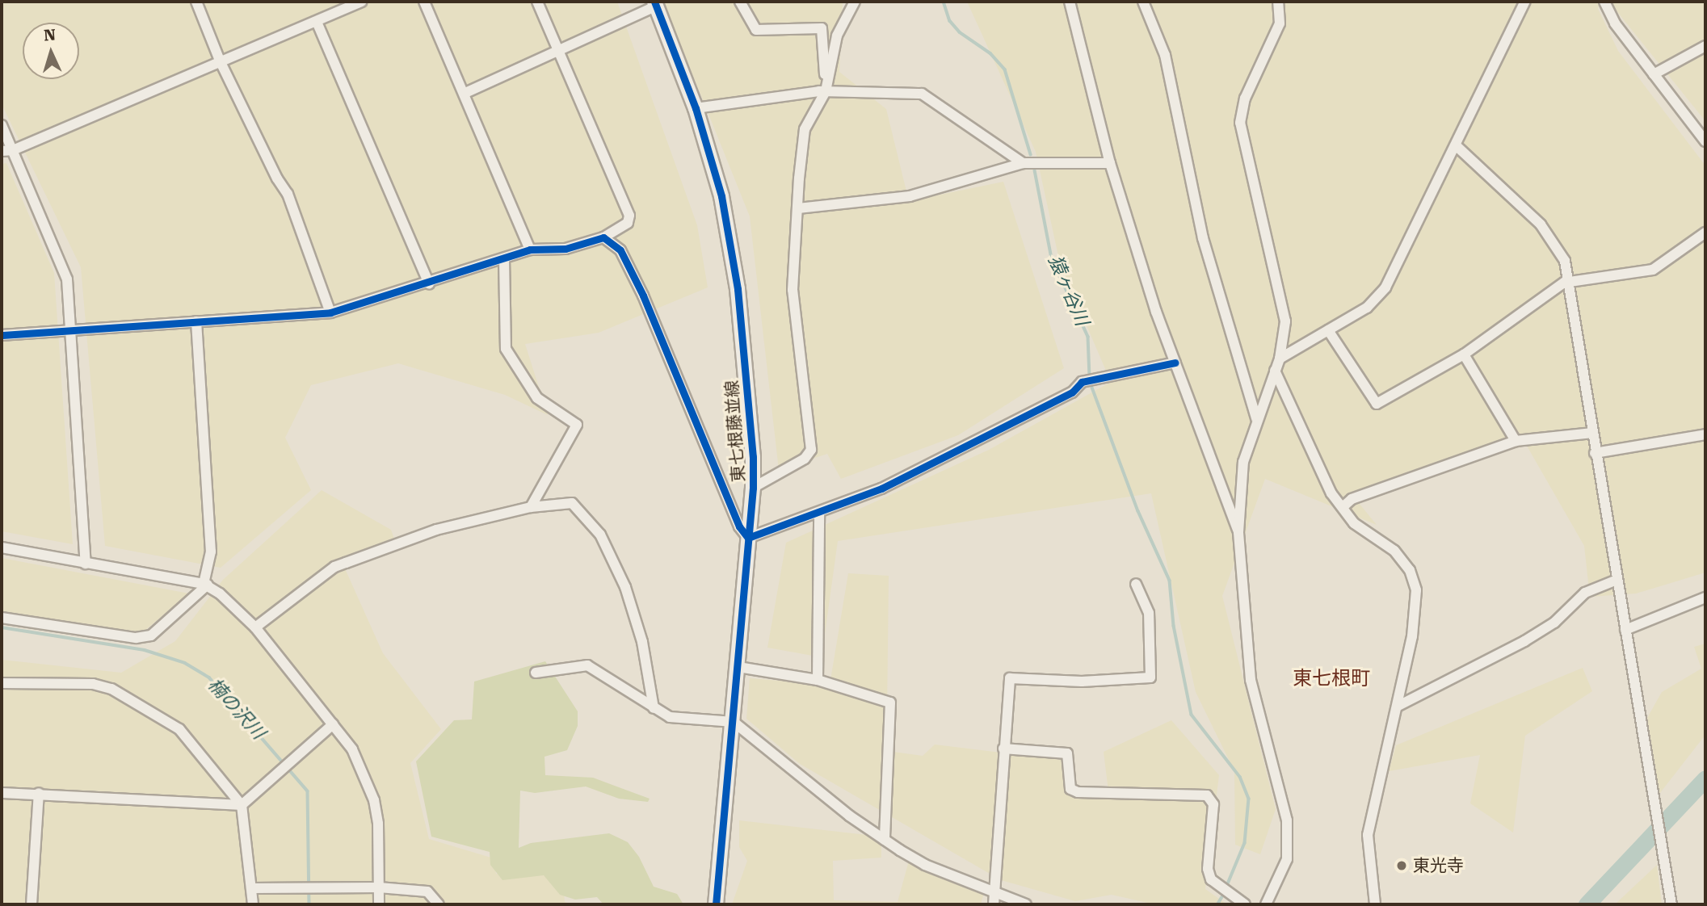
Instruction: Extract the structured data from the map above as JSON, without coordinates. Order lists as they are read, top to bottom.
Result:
{
  "streets": {
    "main road": ["東七根藤並線"]
  },
  "districts": ["東七根町"],
  "water": ["猿ヶ谷川", "楠の沢川"],
  "places": ["東光寺"],
  "north": "top"
}
